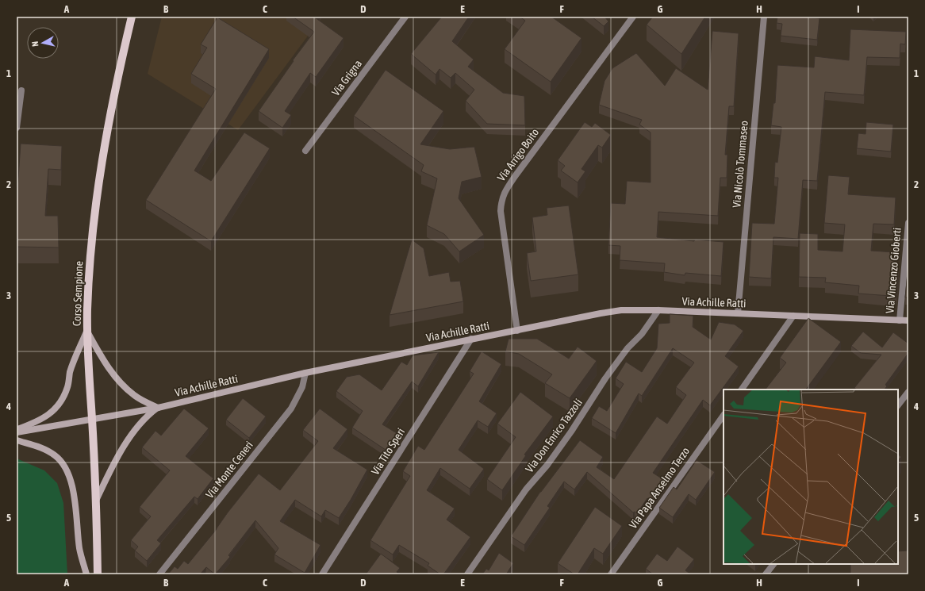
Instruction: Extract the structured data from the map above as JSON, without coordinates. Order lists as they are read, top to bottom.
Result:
{
  "streets": {
    "main road": ["Corso Sempione"],
    "street": [
      "Via Grigna",
      "Via Arrigo Boito",
      "Via Nicolò Tommaseo",
      "Via Vincenzo Gioberti",
      "Via Achille Ratti",
      "Via Don Enrico Tazzoli",
      "Via Tito Speri",
      "Via Monte Ceneri",
      "Via Papa Anselmo Terzo"
    ]
  },
  "crossings": [
    ["Via Arrigo Boito", "Via Achille Ratti"],
    ["Via Nicolò Tommaseo", "Via Achille Ratti"],
    ["Via Vincenzo Gioberti", "Via Achille Ratti"],
    ["Corso Sempione", "Via Achille Ratti"],
    ["Via Achille Ratti", "Via Don Enrico Tazzoli"],
    ["Via Achille Ratti", "Via Tito Speri"],
    ["Via Achille Ratti", "Via Monte Ceneri"]
  ],
  "north": "left",
  "grid": {
    "columns": [
      "A",
      "B",
      "C",
      "D",
      "E",
      "F",
      "G",
      "H",
      "I"
    ],
    "rows": [
      "1",
      "2",
      "3",
      "4",
      "5"
    ]
  }
}
